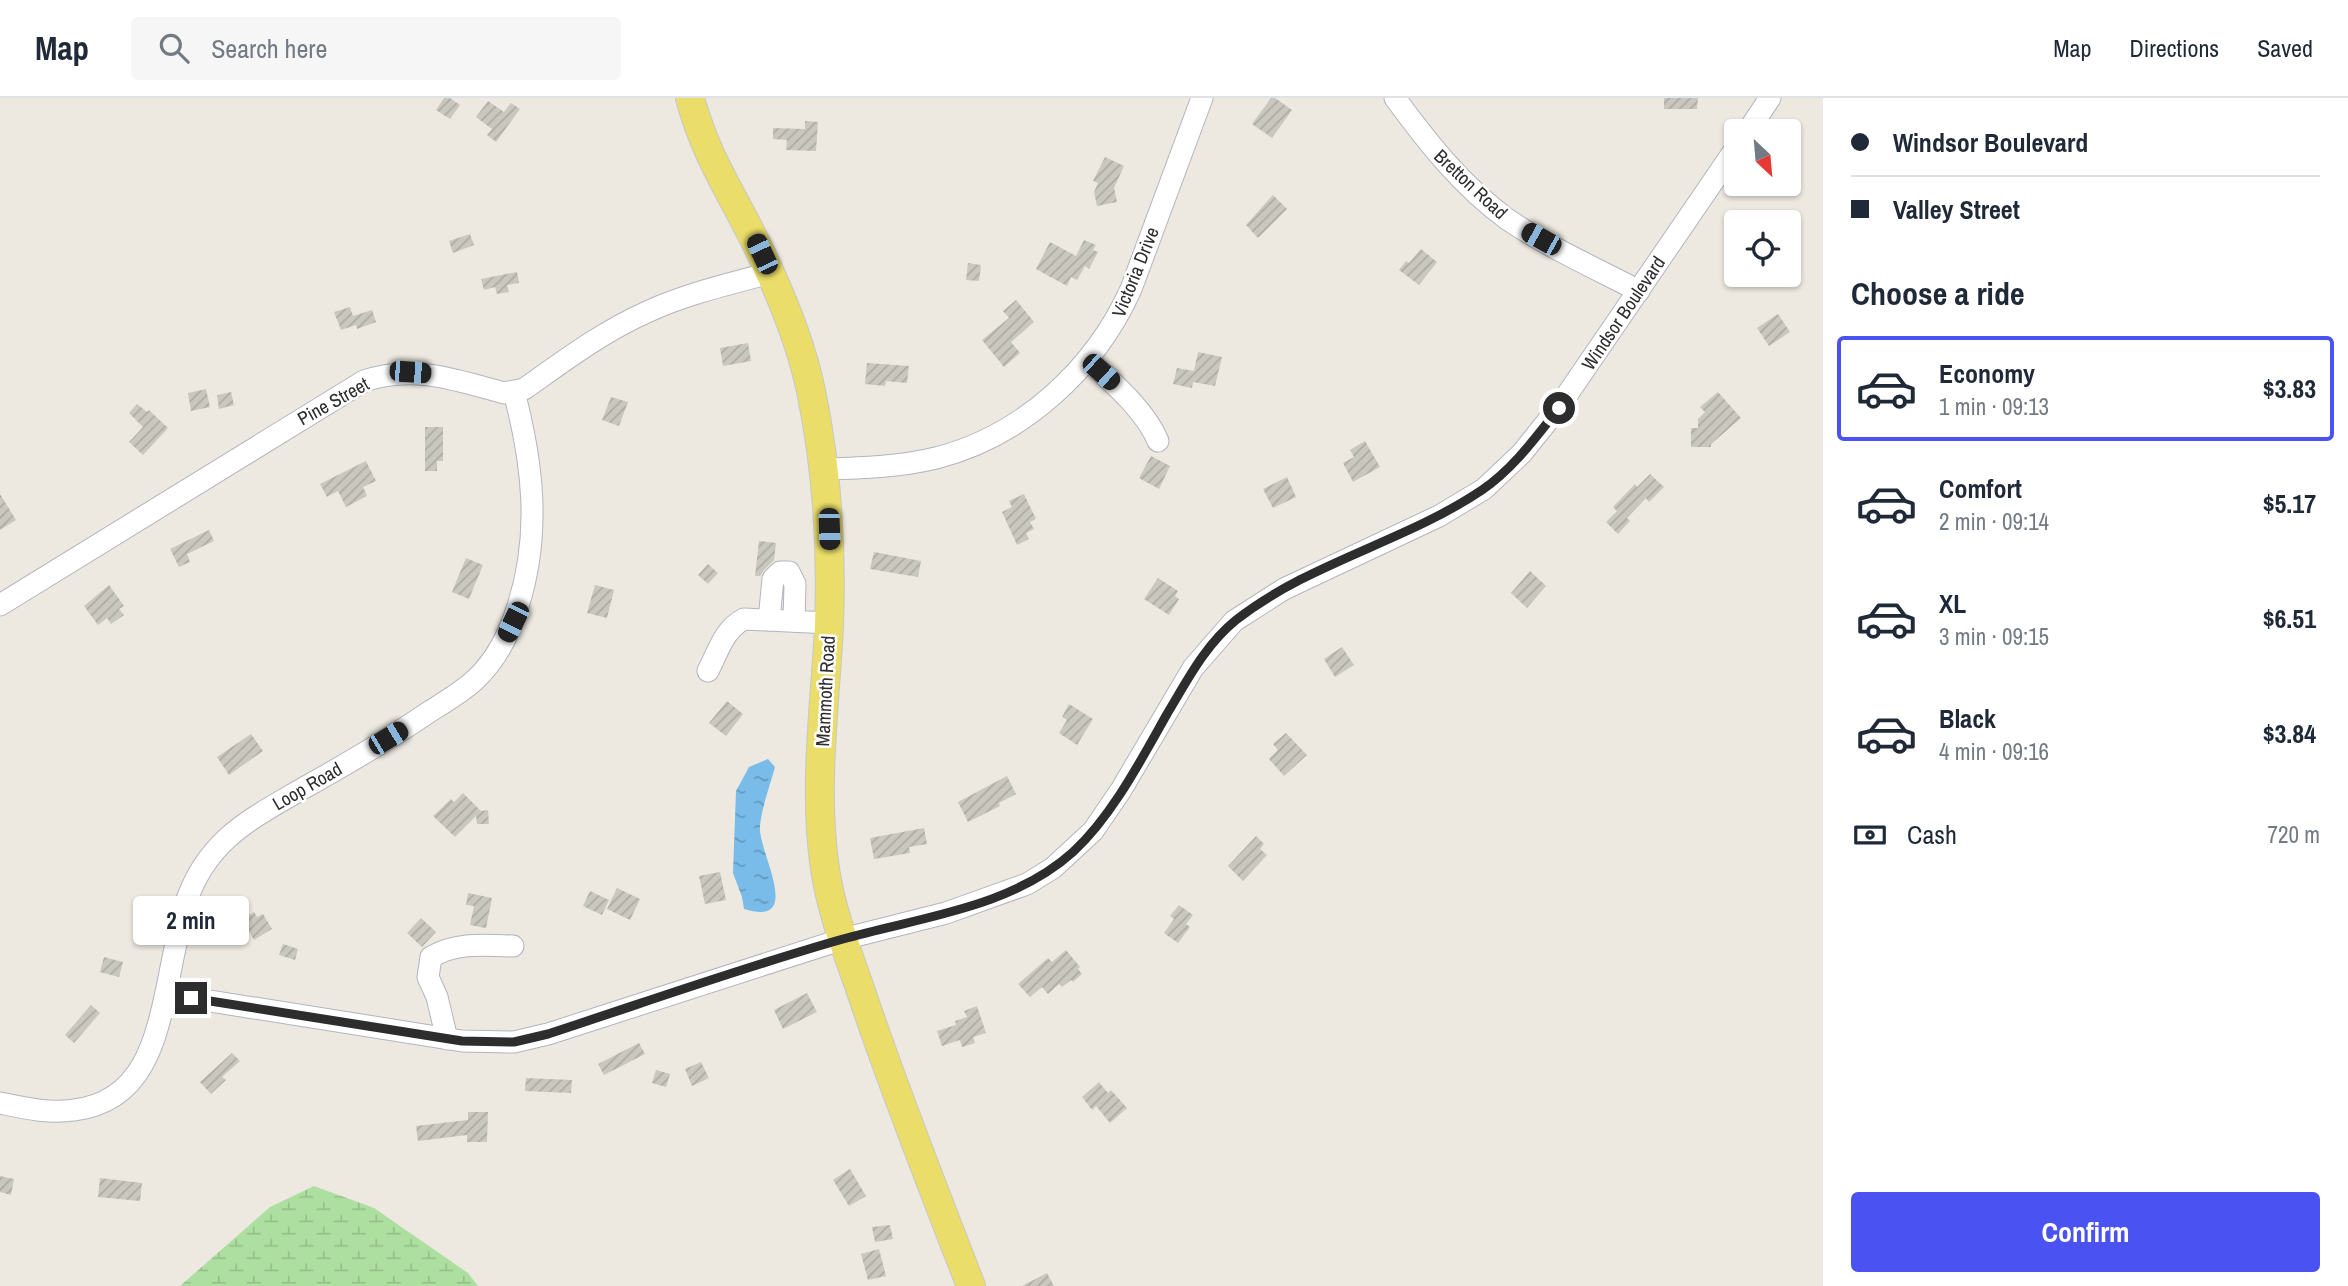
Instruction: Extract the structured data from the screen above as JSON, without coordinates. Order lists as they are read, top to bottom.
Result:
{
  "streets": {
    "main road": ["Mammoth Road"],
    "street": [
      "Bretton Road",
      "Victoria Drive",
      "Windsor Boulevard",
      "Pine Street",
      "Loop Road"
    ]
  },
  "crossings": [
    ["Bretton Road", "Windsor Boulevard"],
    ["Victoria Drive", "Mammoth Road"],
    ["Windsor Boulevard", "Mammoth Road"],
    ["Windsor Boulevard", "Loop Road"],
    ["Pine Street", "Loop Road"]
  ],
  "north": "bottom right",
  "page": {
    "header": "Map",
    "search": "Search here",
    "nav": ["Map", "Directions", "Saved"],
    "banner": ["Windsor Boulevard", "Valley Street"],
    "heading": "Choose a ride",
    "list": [
      {
        "name": "Economy",
        "note": "1 min · 09:13",
        "value": "$3.83"
      },
      {
        "name": "Comfort",
        "note": "2 min · 09:14",
        "value": "$5.17"
      },
      {
        "name": "XL",
        "note": "3 min · 09:15",
        "value": "$6.51"
      },
      {
        "name": "Black",
        "note": "4 min · 09:16",
        "value": "$3.84"
      }
    ],
    "pay": ["Cash", "720 m"],
    "bubble": "2 min",
    "buttons": "Confirm"
  }
}
